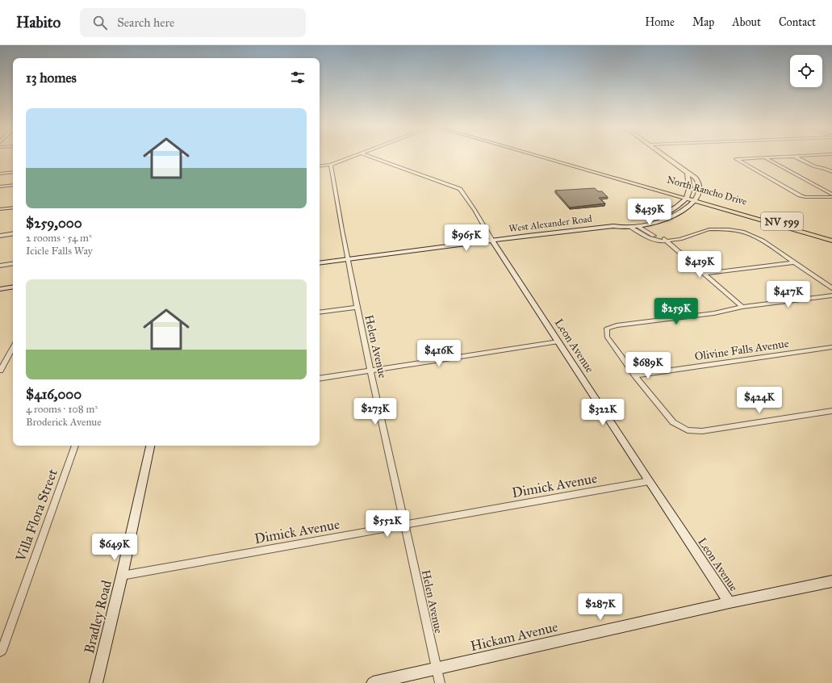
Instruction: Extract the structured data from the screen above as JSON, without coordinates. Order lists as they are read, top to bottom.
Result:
{
  "streets": {
    "main road": ["North Rancho Drive", "NV 599"],
    "street": [
      "West Alexander Road",
      "Leon Avenue",
      "Helen Avenue",
      "Olivine Falls Avenue",
      "Dimick Avenue",
      "Villa Flora Street",
      "Bradley Road",
      "Hickam Avenue"
    ]
  },
  "crossings": [
    ["North Rancho Drive", "West Alexander Road"],
    ["West Alexander Road", "Leon Avenue"],
    ["West Alexander Road", "Helen Avenue"],
    ["Leon Avenue", "Dimick Avenue"],
    ["Leon Avenue", "Hickam Avenue"],
    ["Helen Avenue", "Dimick Avenue"],
    ["Helen Avenue", "Hickam Avenue"],
    ["Dimick Avenue", "Bradley Road"]
  ],
  "page": {
    "header": "Habito",
    "search": "Search here",
    "nav": [
      "Home",
      "Map",
      "About",
      "Contact"
    ],
    "heading": "13 homes",
    "list": [
      {
        "name": "$259,000",
        "note": "2 rooms · 54 m² · Icicle Falls Way"
      },
      {
        "name": "$416,000",
        "note": "4 rooms · 108 m² · Broderick Avenue"
      }
    ],
    "price": [
      "$439K",
      "$965K",
      "$419K",
      "$417K",
      "$259K",
      "$416K",
      "$689K",
      "$424K",
      "$273K",
      "$322K",
      "$552K",
      "$649K",
      "$287K"
    ]
  }
}
